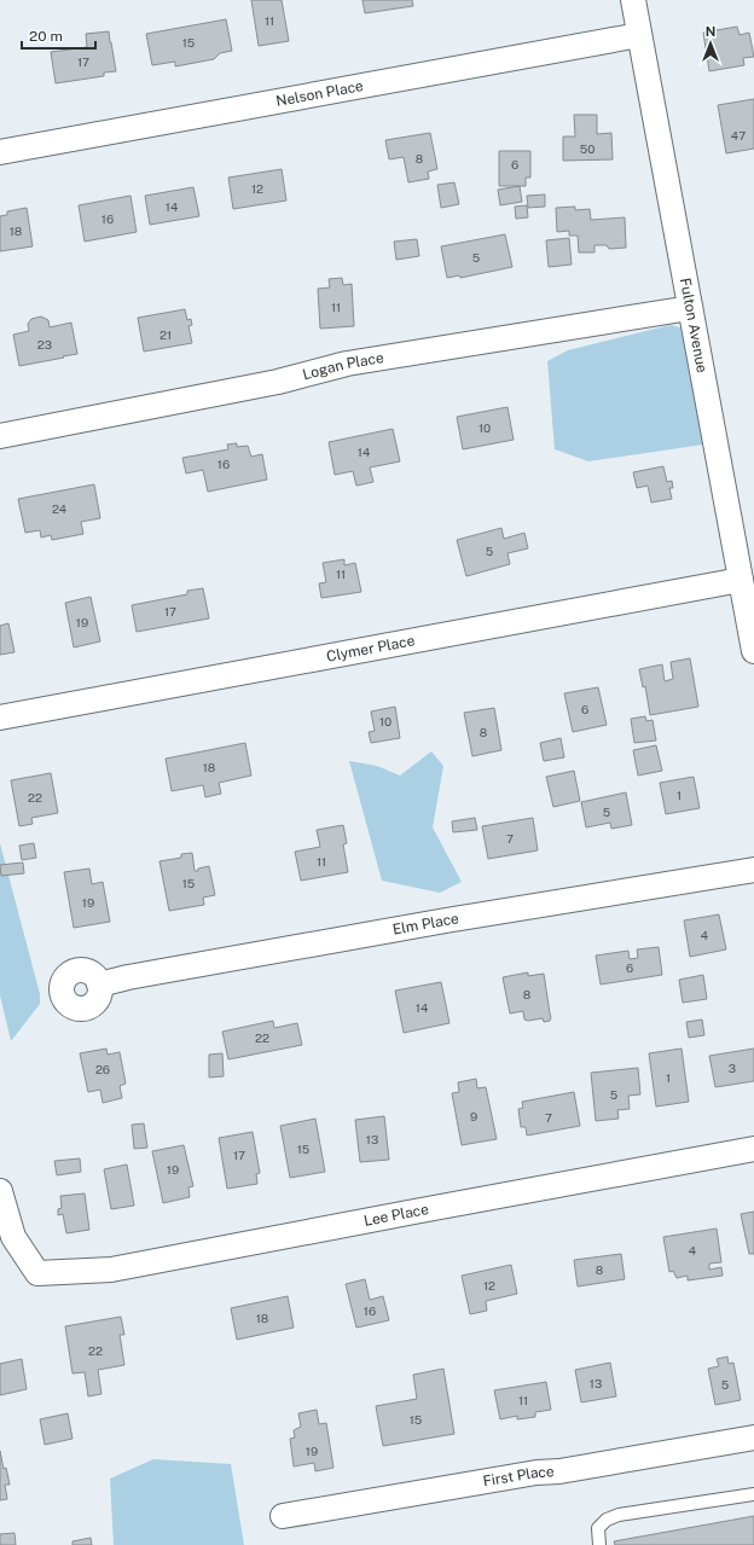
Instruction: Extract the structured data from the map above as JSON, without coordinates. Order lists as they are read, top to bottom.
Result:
{
  "streets": {
    "street": [
      "Nelson Place",
      "Fulton Avenue",
      "Logan Place",
      "Clymer Place",
      "Elm Place",
      "Lee Place",
      "First Place"
    ]
  },
  "crossings": [
    ["Nelson Place", "Fulton Avenue"],
    ["Fulton Avenue", "Logan Place"],
    ["Fulton Avenue", "Clymer Place"]
  ],
  "house_numbers": [
    "11",
    "15",
    "17",
    "47",
    "50",
    "8",
    "6",
    "12",
    "14",
    "16",
    "18",
    "5",
    "11",
    "21",
    "23",
    "10",
    "14",
    "16",
    "24",
    "5",
    "11",
    "17",
    "19",
    "6",
    "10",
    "8",
    "18",
    "1",
    "22",
    "5",
    "7",
    "11",
    "15",
    "19",
    "4",
    "6",
    "8",
    "14",
    "22",
    "3",
    "26",
    "1",
    "5",
    "9",
    "7",
    "13",
    "15",
    "17",
    "19",
    "4",
    "8",
    "12",
    "16",
    "18",
    "22",
    "13",
    "5",
    "11",
    "15",
    "19"
  ],
  "scale_bar": "20 m",
  "north": "top"
}
